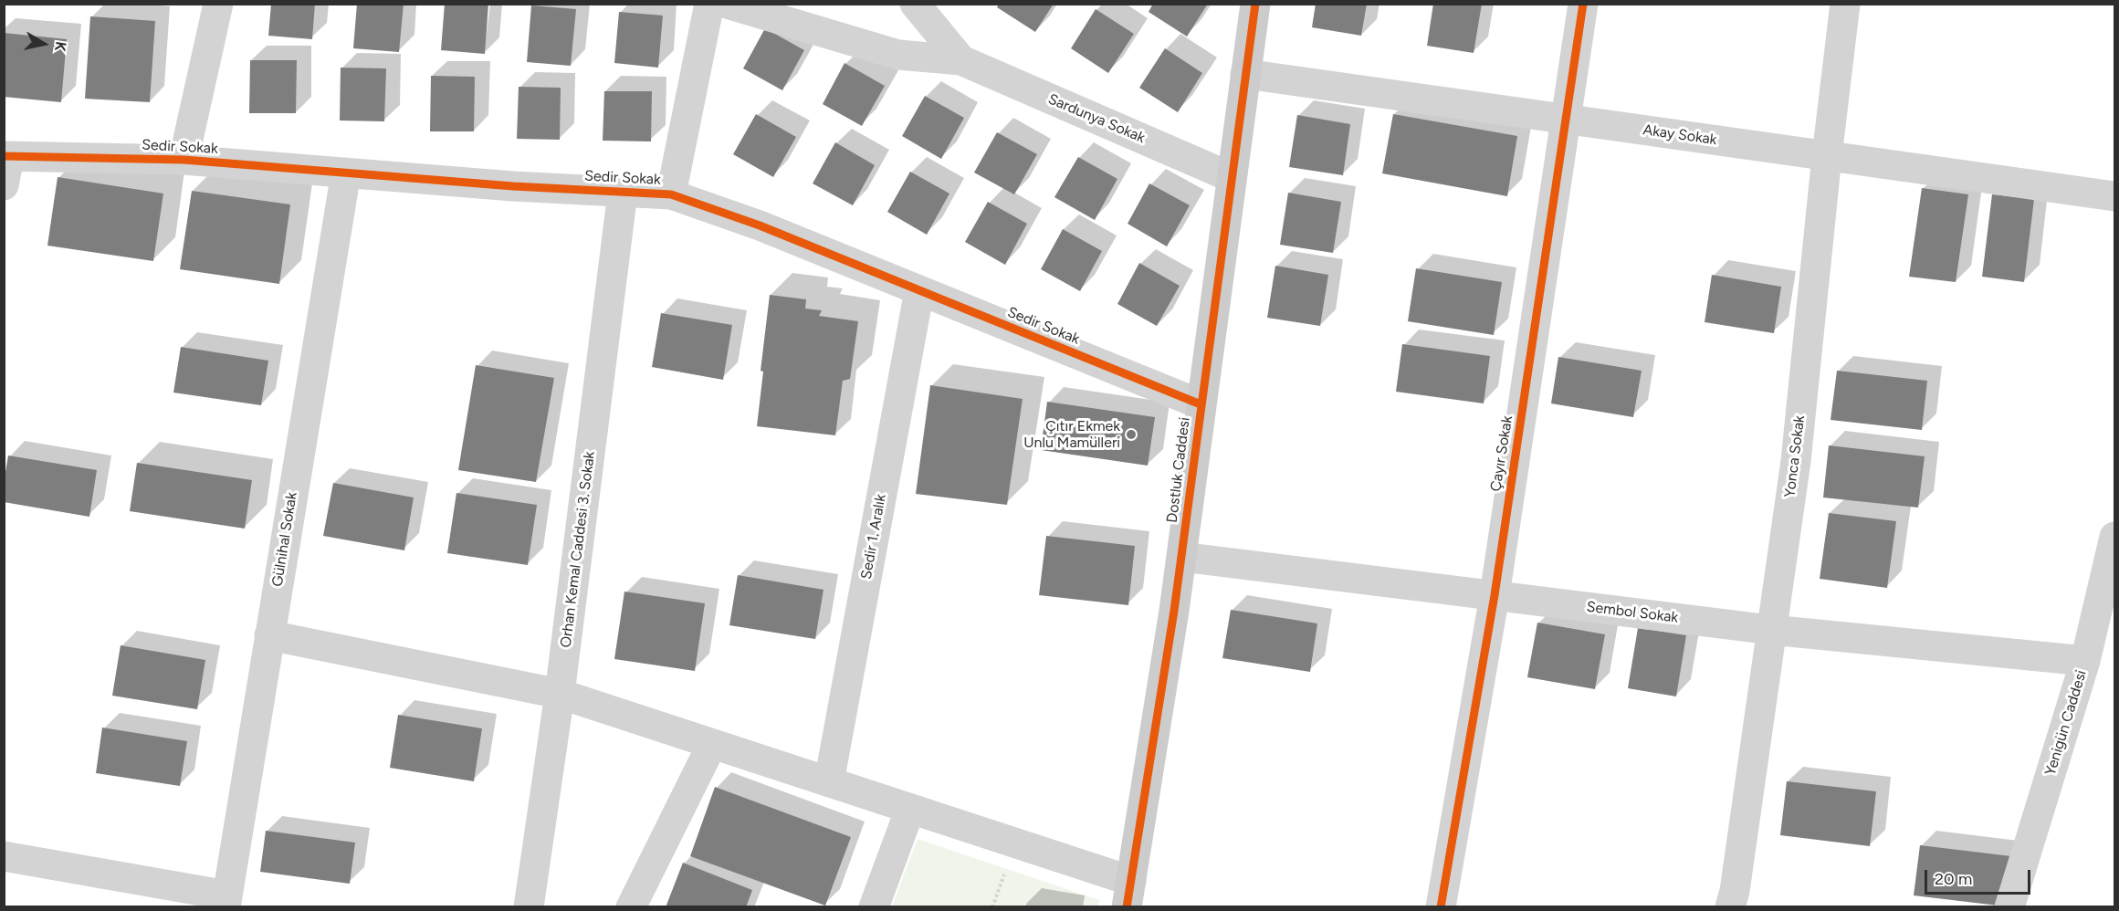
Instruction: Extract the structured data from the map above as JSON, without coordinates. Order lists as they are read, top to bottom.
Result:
{
  "streets": {
    "street": [
      "Sardunya Sokak",
      "Akay Sokak",
      "Sedir Sokak",
      "Çayır Sokak",
      "Yonca Sokak",
      "Dostluk Caddesi",
      "Sedir 1. Aralık",
      "Gülnihal Sokak",
      "Orhan Kemal Caddesi 3. Sokak",
      "Sembol Sokak",
      "Yenigün Caddesi"
    ]
  },
  "crossings": [
    ["Sardunya Sokak", "Dostluk Caddesi"],
    ["Akay Sokak", "Çayır Sokak"],
    ["Akay Sokak", "Yonca Sokak"],
    ["Akay Sokak", "Dostluk Caddesi"],
    ["Sedir Sokak", "Dostluk Caddesi"],
    ["Sedir Sokak", "Sedir 1. Aralık"],
    ["Sedir Sokak", "Gülnihal Sokak"],
    ["Sedir Sokak", "Orhan Kemal Caddesi 3. Sokak"],
    ["Çayır Sokak", "Sembol Sokak"],
    ["Yonca Sokak", "Sembol Sokak"],
    ["Dostluk Caddesi", "Sembol Sokak"],
    ["Sembol Sokak", "Yenigün Caddesi"]
  ],
  "places": ["Çıtır Ekmek Unlu Mamülleri"],
  "scale_bar": "20 m",
  "north": "right"
}
